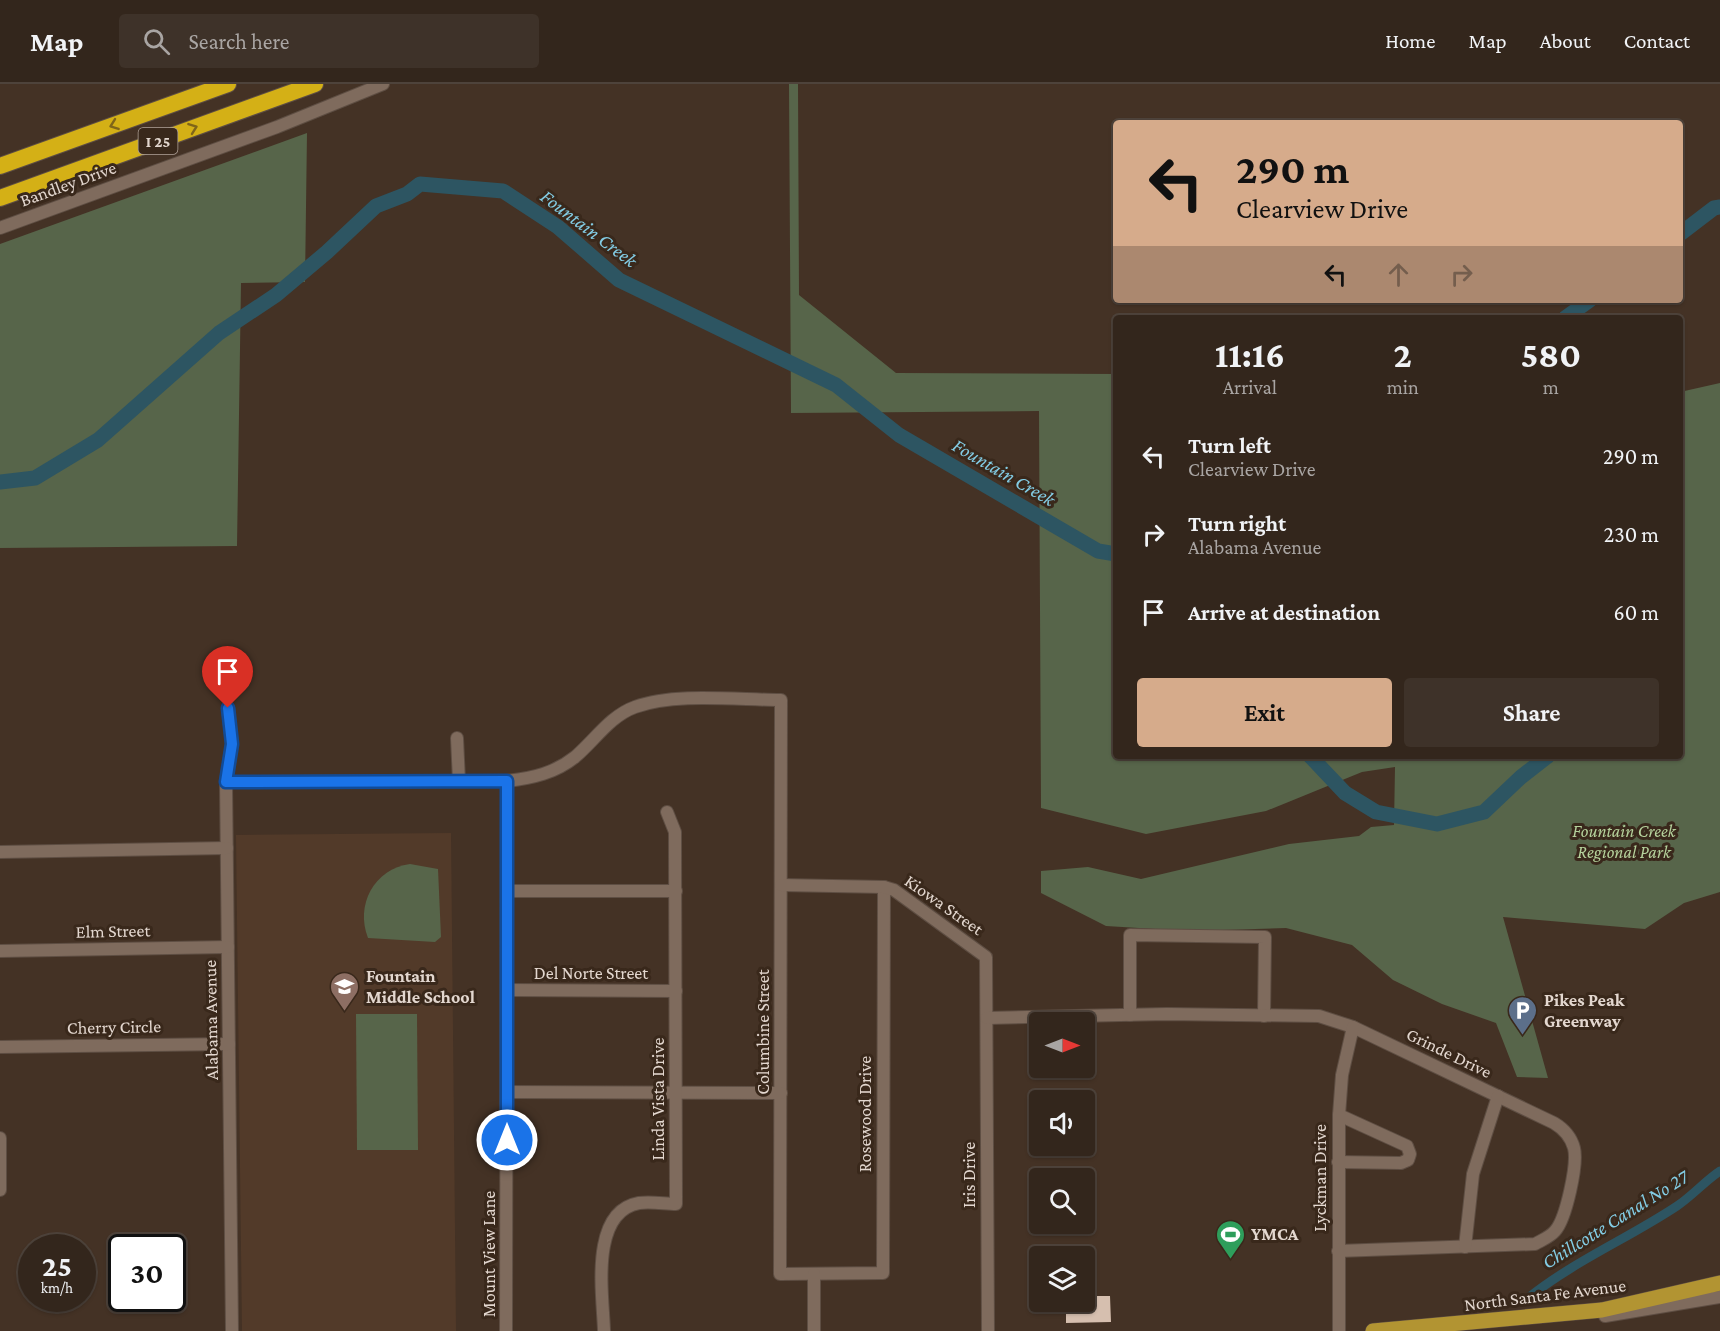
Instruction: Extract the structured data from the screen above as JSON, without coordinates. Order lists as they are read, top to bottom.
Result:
{
  "streets": {
    "highway": ["I 25"],
    "main road": ["North Santa Fe Avenue"],
    "street": [
      "Bandley Drive",
      "Kiowa Street",
      "Elm Street",
      "Del Norte Street",
      "Alabama Avenue",
      "Cherry Circle",
      "Columbine Street",
      "Grinde Drive",
      "Linda Vista Drive",
      "Rosewood Drive",
      "Iris Drive",
      "Lyckman Drive",
      "Mount View Lane"
    ]
  },
  "crossings": [
    ["Kiowa Street", "Columbine Street"],
    ["Kiowa Street", "Grinde Drive"],
    ["Kiowa Street", "Rosewood Drive"],
    ["Kiowa Street", "Iris Drive"],
    ["Elm Street", "Alabama Avenue"],
    ["Del Norte Street", "Linda Vista Drive"],
    ["Del Norte Street", "Mount View Lane"],
    ["Alabama Avenue", "Cherry Circle"],
    ["Columbine Street", "Rosewood Drive"],
    ["Columbine Street", "Mount View Lane"],
    ["Grinde Drive", "Iris Drive"],
    ["Grinde Drive", "Lyckman Drive"]
  ],
  "water": ["Fountain Creek", "Chillcotte Canal No 27"],
  "parks": ["Fountain Creek Regional Park"],
  "places": {
    "school or university": ["Fountain Middle School"],
    "parking": ["Pikes Peak Greenway"],
    "sports": ["YMCA"]
  },
  "north": "right",
  "page": {
    "header": "Map",
    "search": "Search here",
    "nav": [
      "Home",
      "Map",
      "About",
      "Contact"
    ],
    "turn": ["290 m", "Clearview Drive"],
    "eta": [
      "11:16",
      "Arrival",
      "2",
      "min",
      "580",
      "m"
    ],
    "list": [
      {
        "name": "Turn left",
        "note": "Clearview Drive",
        "value": "290 m"
      },
      {
        "name": "Turn right",
        "note": "Alabama Avenue",
        "value": "230 m"
      },
      {
        "name": "Arrive at destination",
        "value": "60 m"
      }
    ],
    "buttons": ["Exit", "Share"],
    "speed": "25 km/h",
    "limit": "30"
  }
}
